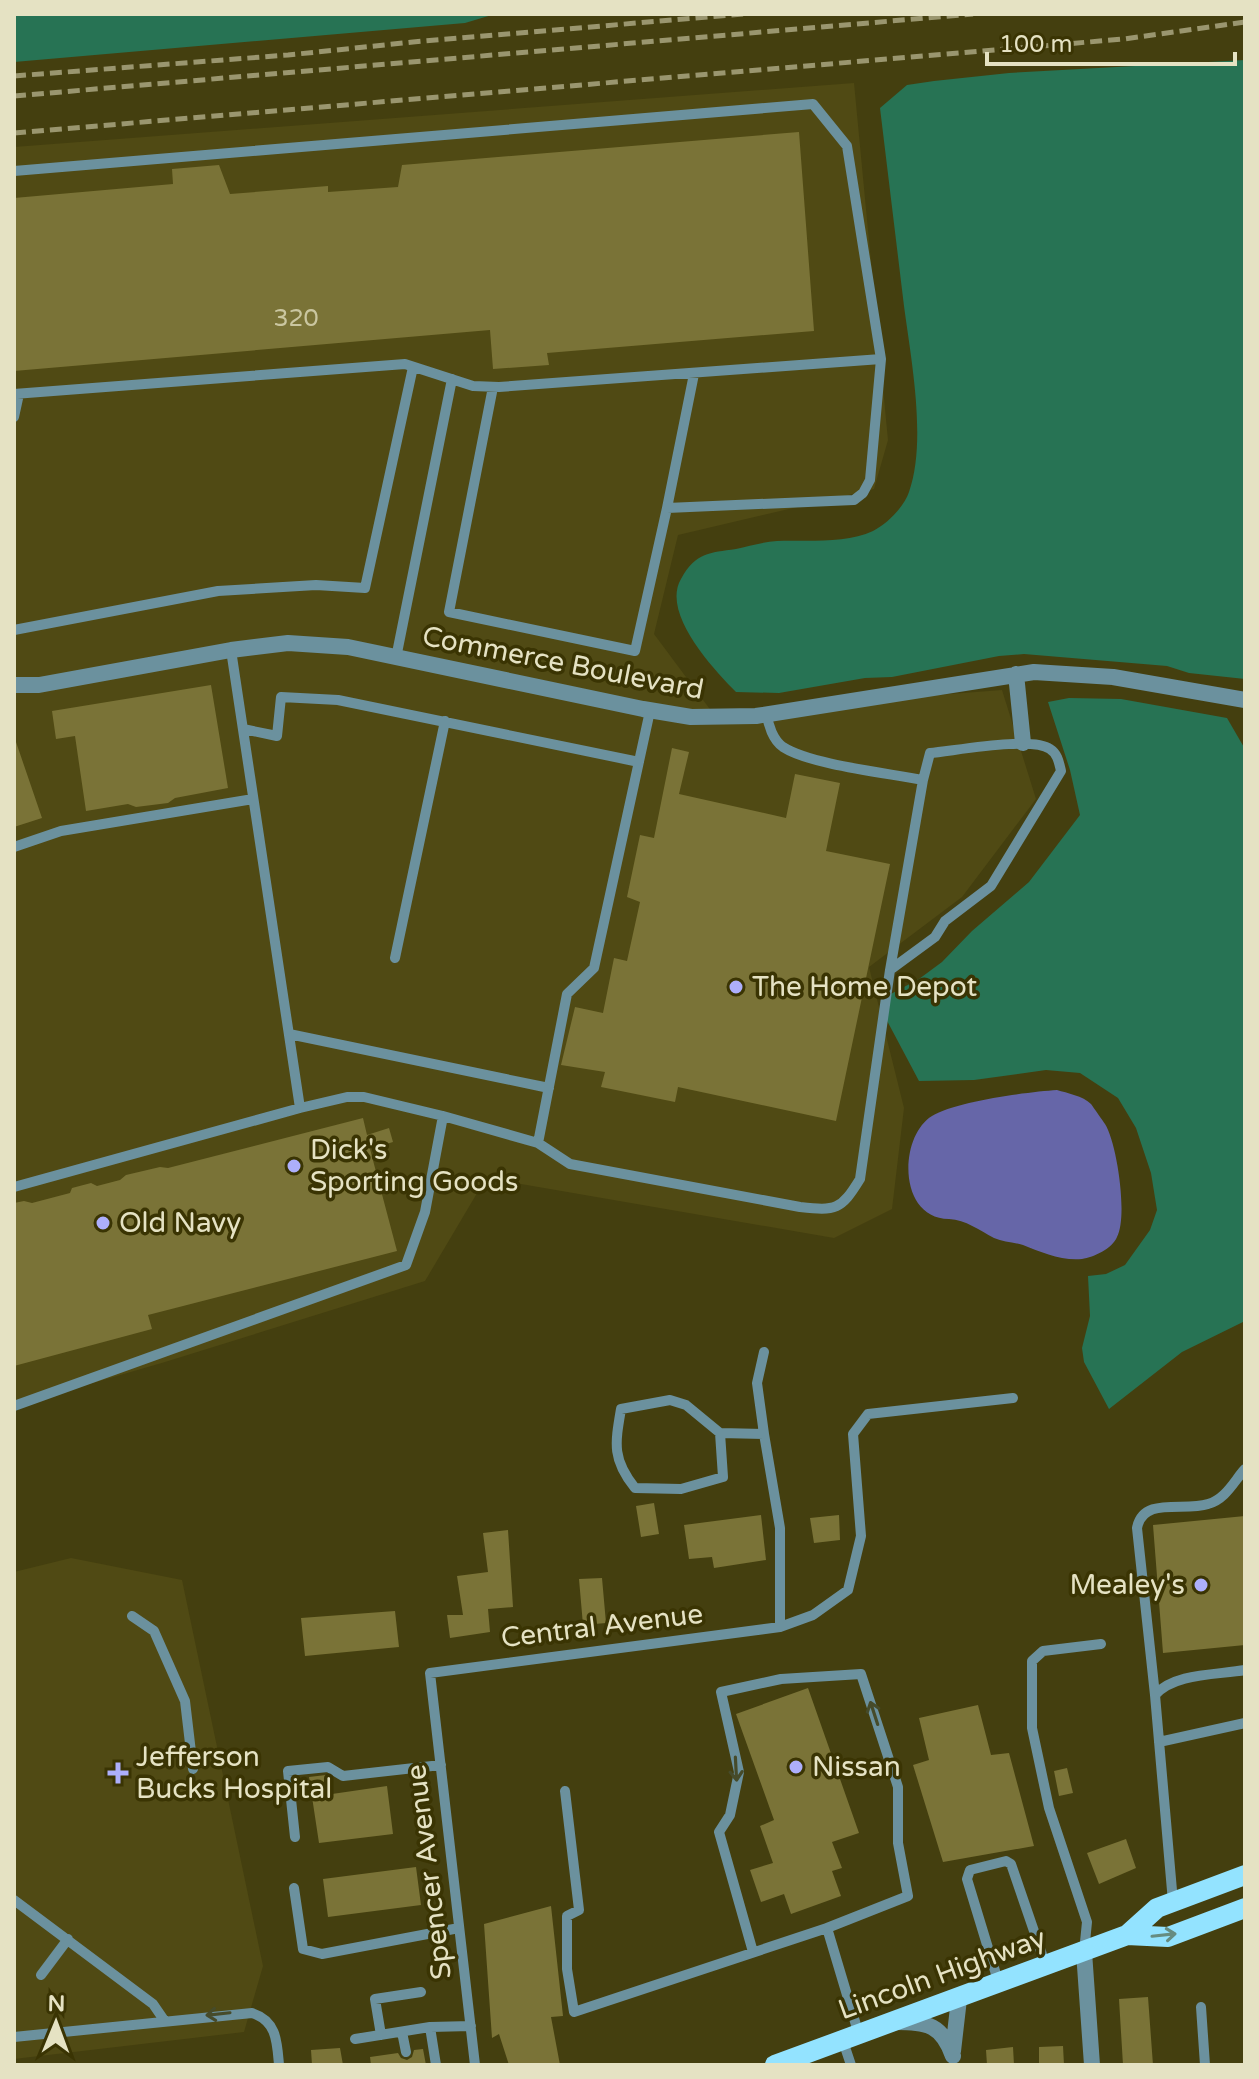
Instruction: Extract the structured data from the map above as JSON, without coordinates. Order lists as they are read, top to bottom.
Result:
{
  "streets": {
    "main road": ["Lincoln Highway"],
    "street": ["Commerce Boulevard"],
    "lane": ["Central Avenue", "Spencer Avenue"]
  },
  "crossings": [
    ["Central Avenue", "Spencer Avenue"]
  ],
  "places": {
    "other": [
      "The Home Depot",
      "Dick's Sporting Goods",
      "Old Navy",
      "Mealey's",
      "Nissan"
    ],
    "health": ["Jefferson Bucks Hospital"]
  },
  "house_numbers": ["320"],
  "scale_bar": "100 m",
  "north": "top"
}
